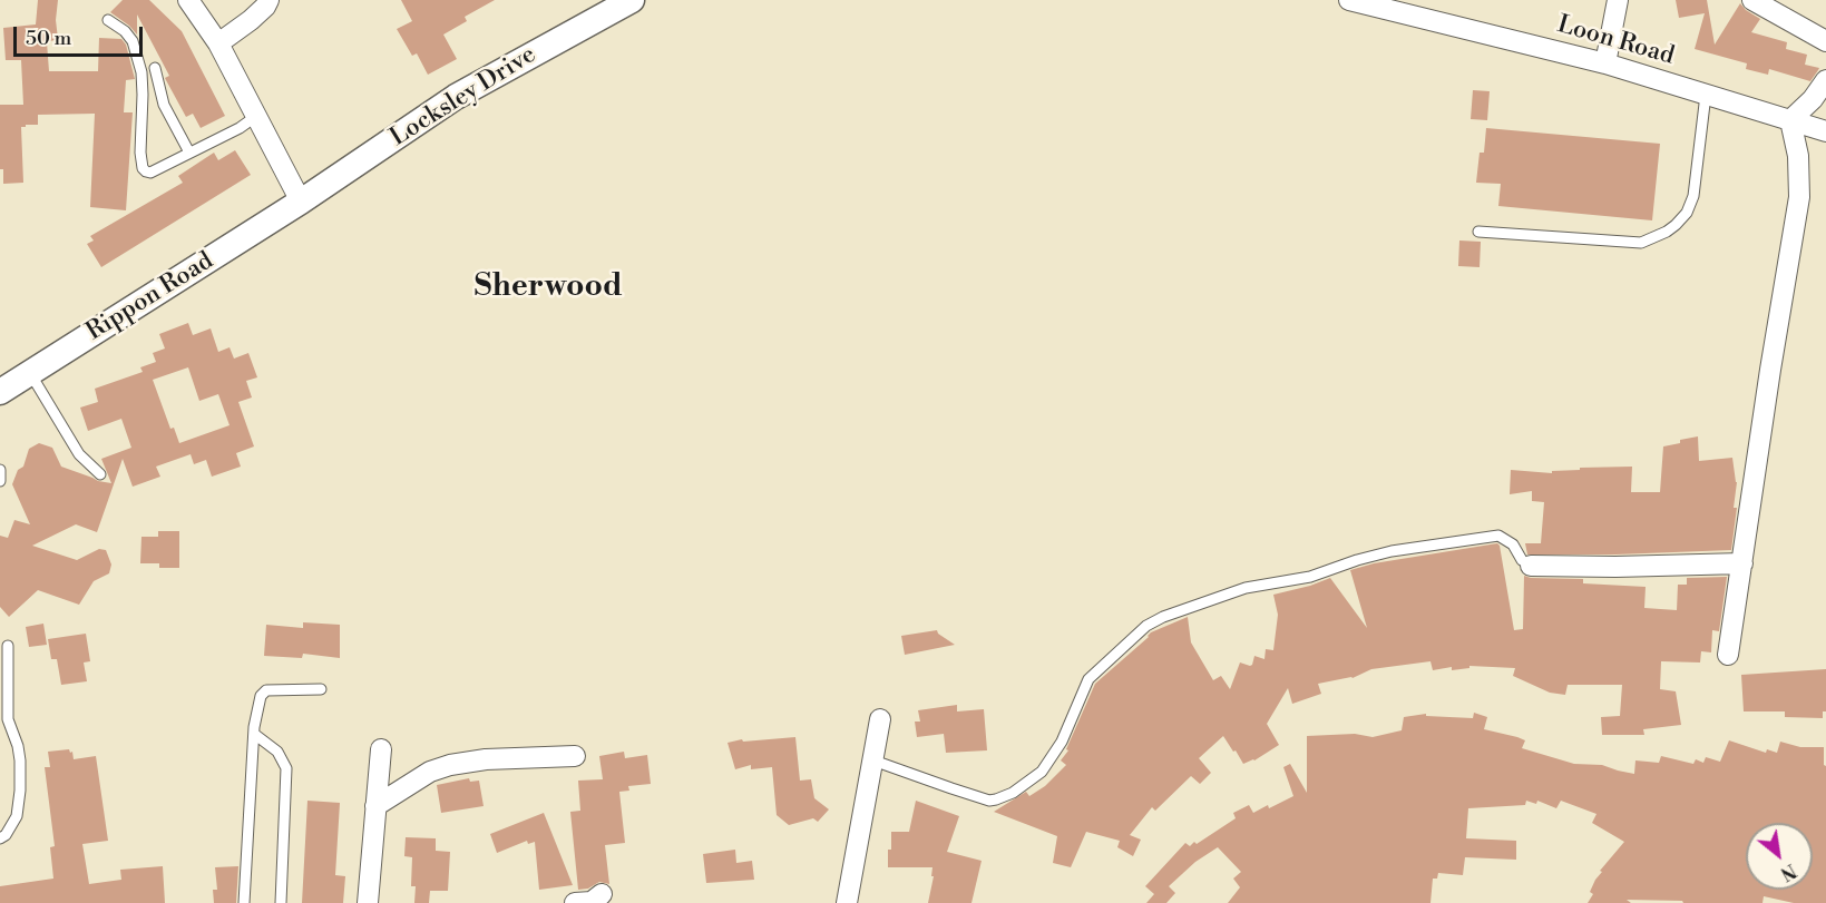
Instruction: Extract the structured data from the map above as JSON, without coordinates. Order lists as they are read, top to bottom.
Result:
{
  "streets": {
    "street": ["Loon Road", "Locksley Drive", "Rippon Road"]
  },
  "crossings": [
    ["Locksley Drive", "Rippon Road"]
  ],
  "districts": ["Sherwood"],
  "scale_bar": "50 m",
  "north": "bottom right"
}
